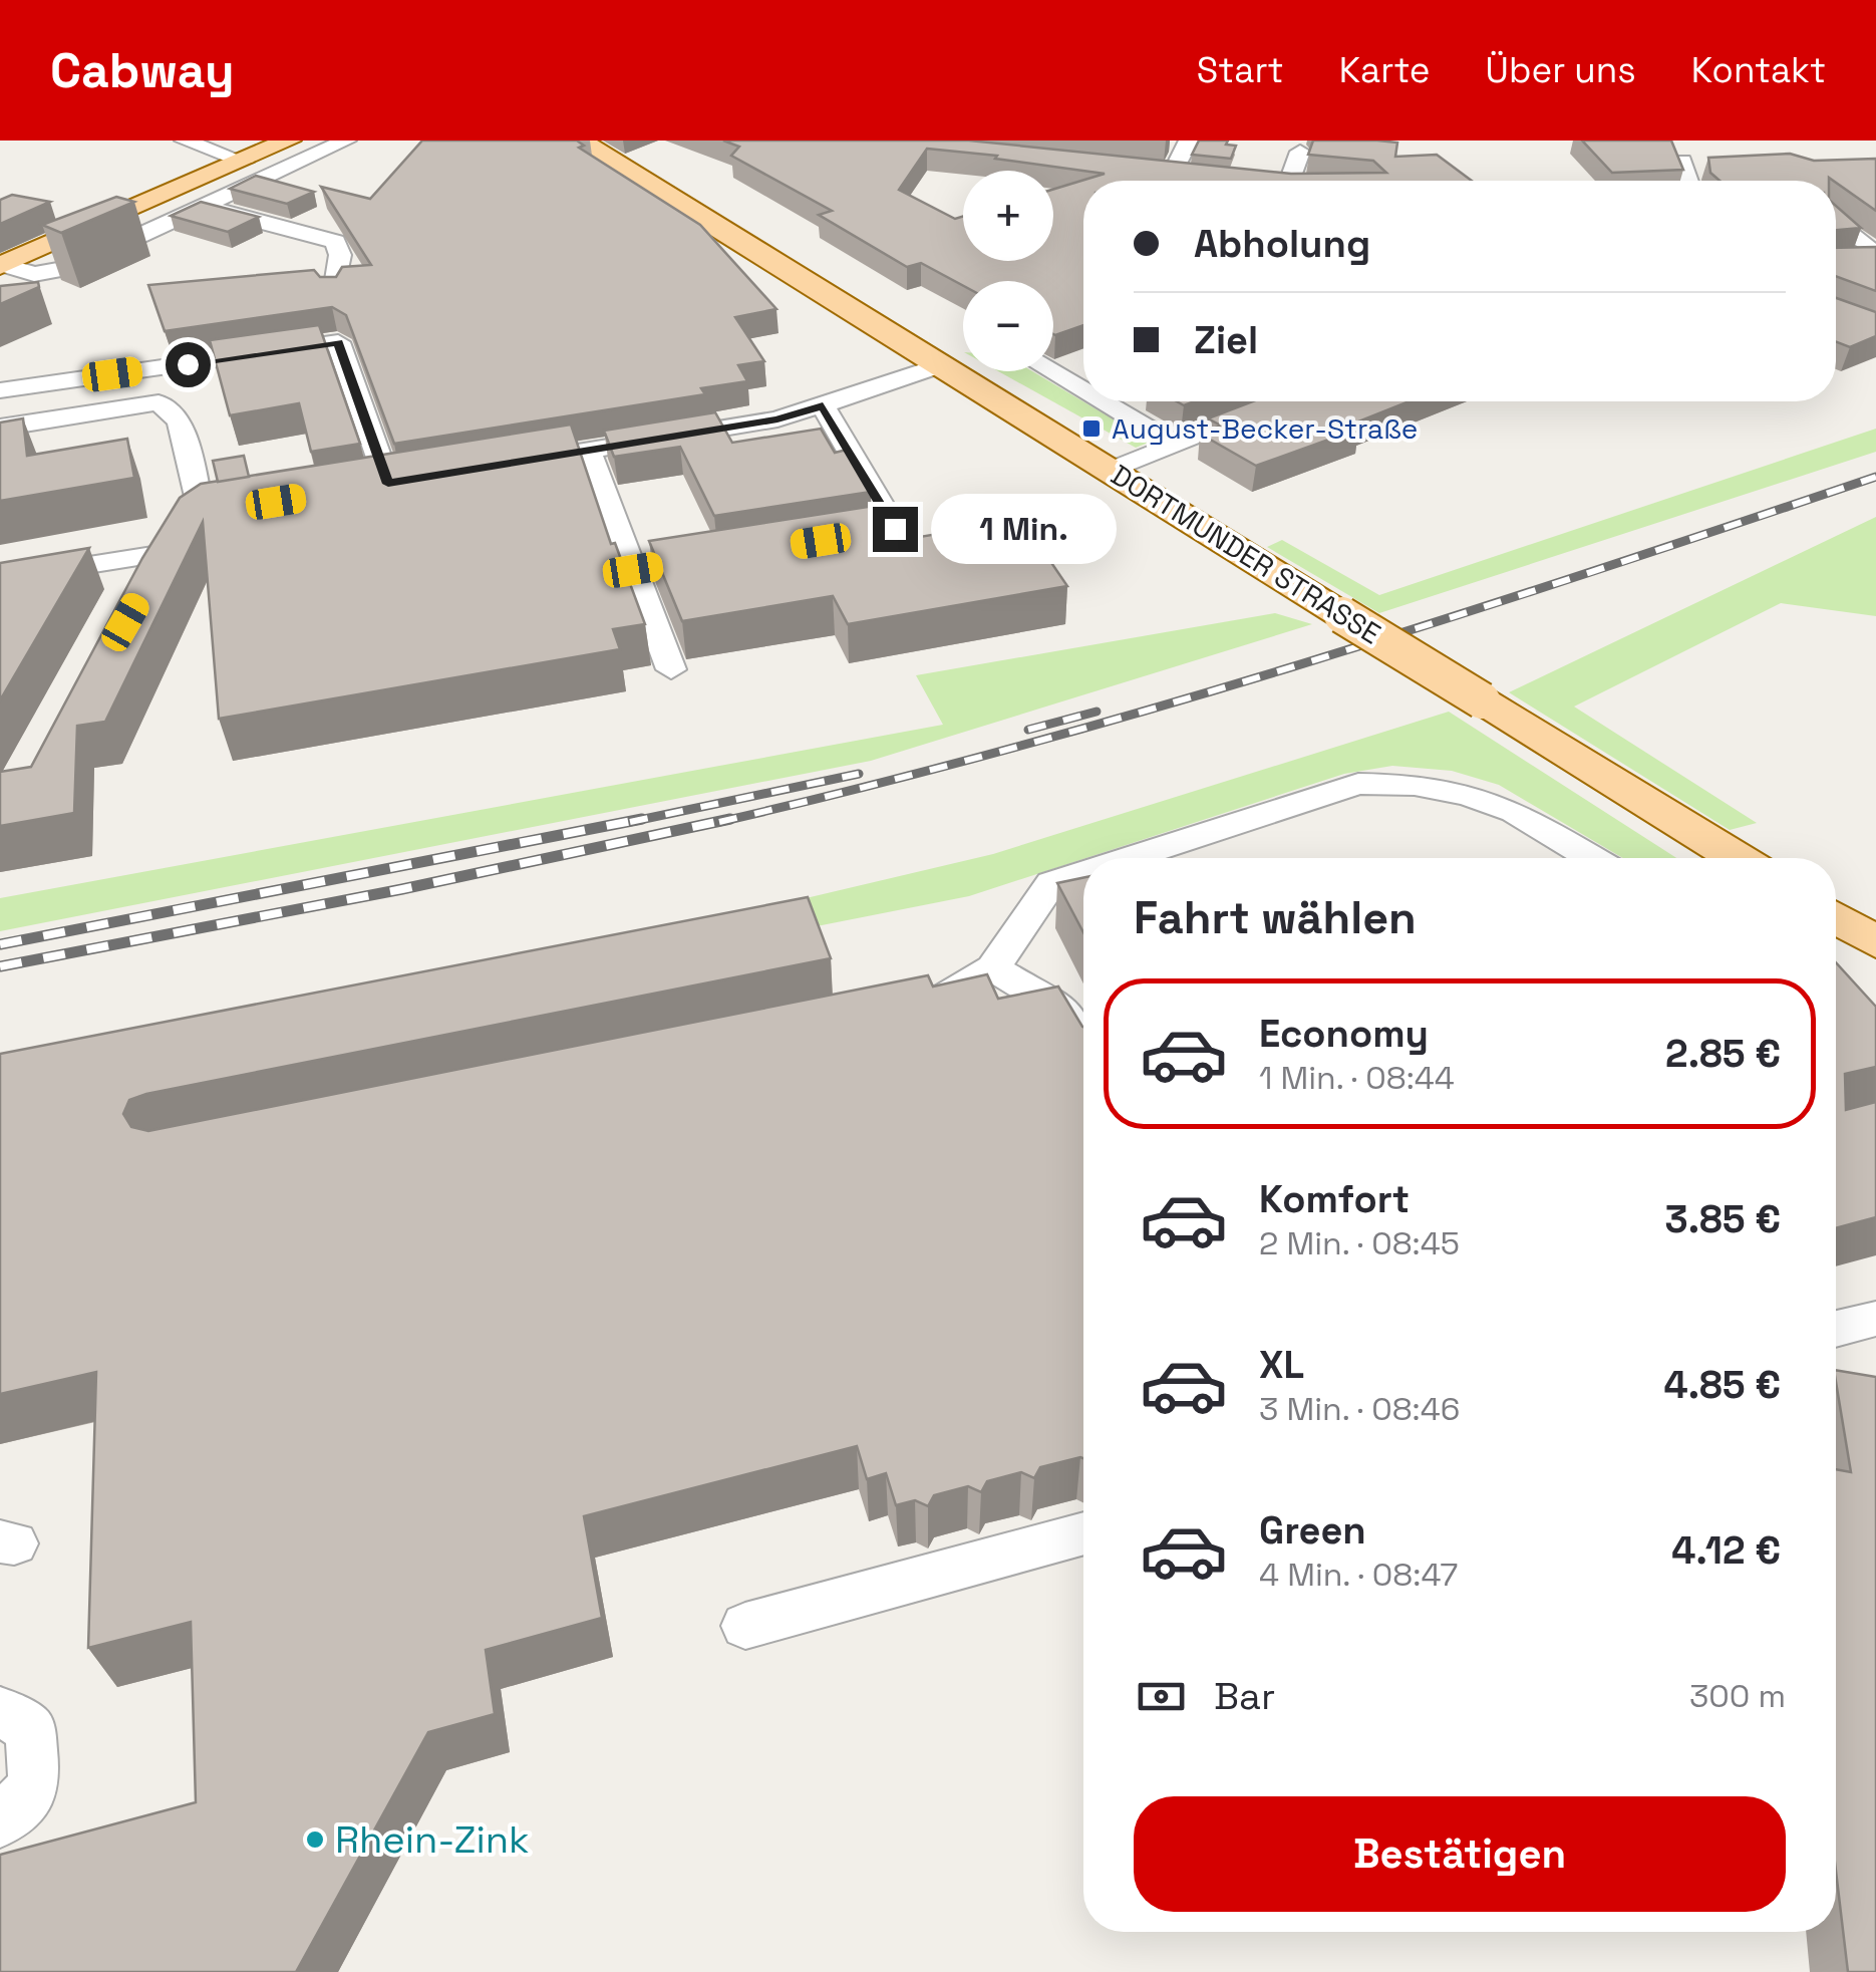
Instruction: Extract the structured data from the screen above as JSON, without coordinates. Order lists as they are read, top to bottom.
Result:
{
  "streets": {
    "main road": ["DORTMUNDER STRASSE"]
  },
  "places": {
    "transit": ["August-Becker-Straße"],
    "other": ["Rhein-Zink"]
  },
  "page": {
    "header": "Cabway",
    "nav": [
      "Start",
      "Karte",
      "Über uns",
      "Kontakt"
    ],
    "map_buttons": ["+", "−"],
    "banner": ["Abholung", "Ziel"],
    "bubble": "1 Min.",
    "heading": "Fahrt wählen",
    "list": [
      {
        "name": "Economy",
        "note": "1 Min. · 08:44",
        "value": "2.85 €"
      },
      {
        "name": "Komfort",
        "note": "2 Min. · 08:45",
        "value": "3.85 €"
      },
      {
        "name": "XL",
        "note": "3 Min. · 08:46",
        "value": "4.85 €"
      },
      {
        "name": "Green",
        "note": "4 Min. · 08:47",
        "value": "4.12 €"
      }
    ],
    "pay": ["Bar", "300 m"],
    "buttons": "Bestätigen"
  }
}
